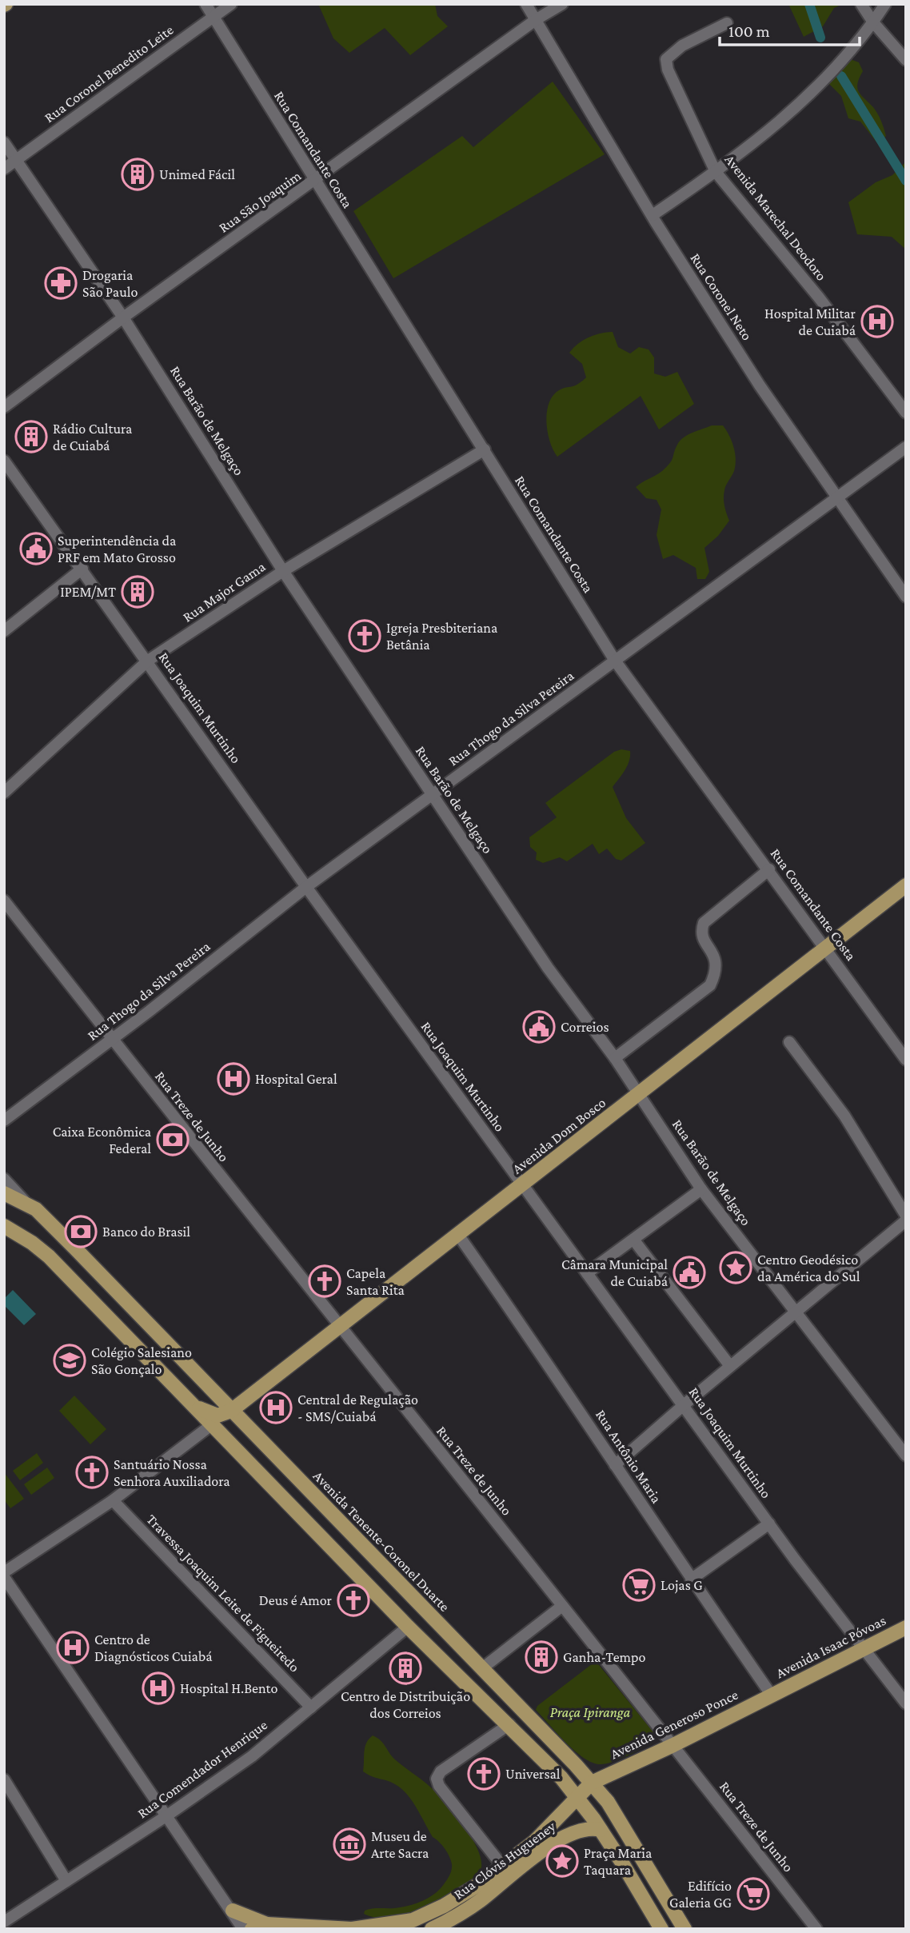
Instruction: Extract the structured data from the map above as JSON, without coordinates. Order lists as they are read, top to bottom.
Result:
{
  "streets": {
    "main road": [
      "Avenida Dom Bosco",
      "Avenida Tenente-Coronel Duarte",
      "Avenida Isaac Póvoas",
      "Avenida Generoso Ponce",
      "Rua Clóvis Hugueney"
    ],
    "street": [
      "Rua Coronel Benedito Leite",
      "Rua Comandante Costa",
      "Rua São Joaquim",
      "Avenida Marechal Deodoro",
      "Rua Coronel Neto",
      "Rua Barão de Melgaço",
      "Rua Major Gama",
      "Rua Joaquim Murtinho",
      "Rua Thogo da Silva Pereira",
      "Rua Treze de Junho",
      "Rua Antônio Maria",
      "Travessa Joaquim Leite de Figueiredo",
      "Rua Comendador Henrique"
    ]
  },
  "crossings": [
    ["Rua Coronel Benedito Leite", "Rua Comandante Costa"],
    ["Rua Coronel Benedito Leite", "Rua Barão de Melgaço"],
    ["Rua Comandante Costa", "Rua São Joaquim"],
    ["Rua Comandante Costa", "Rua Major Gama"],
    ["Rua Comandante Costa", "Rua Thogo da Silva Pereira"],
    ["Rua Comandante Costa", "Avenida Dom Bosco"],
    ["Rua São Joaquim", "Rua Coronel Neto"],
    ["Rua São Joaquim", "Rua Barão de Melgaço"],
    ["Rua Coronel Neto", "Rua Thogo da Silva Pereira"],
    ["Rua Barão de Melgaço", "Rua Major Gama"],
    ["Rua Barão de Melgaço", "Rua Thogo da Silva Pereira"],
    ["Rua Barão de Melgaço", "Avenida Dom Bosco"],
    ["Rua Major Gama", "Rua Joaquim Murtinho"],
    ["Rua Joaquim Murtinho", "Rua Thogo da Silva Pereira"],
    ["Rua Joaquim Murtinho", "Avenida Dom Bosco"],
    ["Rua Joaquim Murtinho", "Avenida Isaac Póvoas"],
    ["Rua Thogo da Silva Pereira", "Rua Treze de Junho"],
    ["Rua Treze de Junho", "Avenida Dom Bosco"],
    ["Rua Treze de Junho", "Avenida Generoso Ponce"],
    ["Avenida Dom Bosco", "Rua Antônio Maria"],
    ["Avenida Dom Bosco", "Avenida Tenente-Coronel Duarte"],
    ["Rua Antônio Maria", "Avenida Isaac Póvoas"],
    ["Rua Antônio Maria", "Avenida Generoso Ponce"],
    ["Avenida Tenente-Coronel Duarte", "Avenida Generoso Ponce"],
    ["Travessa Joaquim Leite de Figueiredo", "Rua Comendador Henrique"],
    ["Avenida Isaac Póvoas", "Avenida Generoso Ponce"]
  ],
  "parks": ["Praça Ipiranga"],
  "places": {
    "building": [
      "Unimed Fácil",
      "Rádio Cultura de Cuiabá",
      "IPEM/MT",
      "Ganha-Tempo",
      "Centro de Distribuição dos Correios"
    ],
    "pharmacy": ["Drogaria São Paulo"],
    "hospital": [
      "Hospital Militar de Cuiabá",
      "Hospital Geral",
      "Central de Regulação - SMS/Cuiabá",
      "Centro de Diagnósticos Cuiabá",
      "Hospital H.Bento"
    ],
    "public building": ["Superintendência da PRF em Mato Grosso", "Correios", "Câmara Municipal de Cuiabá"],
    "church": [
      "Igreja Presbiteriana Betânia",
      "Capela Santa Rita",
      "Santuário Nossa Senhora Auxiliadora",
      "Deus é Amor",
      "Universal"
    ],
    "bank": ["Caixa Econômica Federal", "Banco do Brasil"],
    "place": ["Centro Geodésico da América do Sul", "Praça Maria Taquara"],
    "school or university": ["Colégio Salesiano São Gonçalo"],
    "supermarket": ["Lojas G", "Edifício Galeria GG"],
    "museum": ["Museu de Arte Sacra"]
  },
  "scale_bar": "100 m"
}
